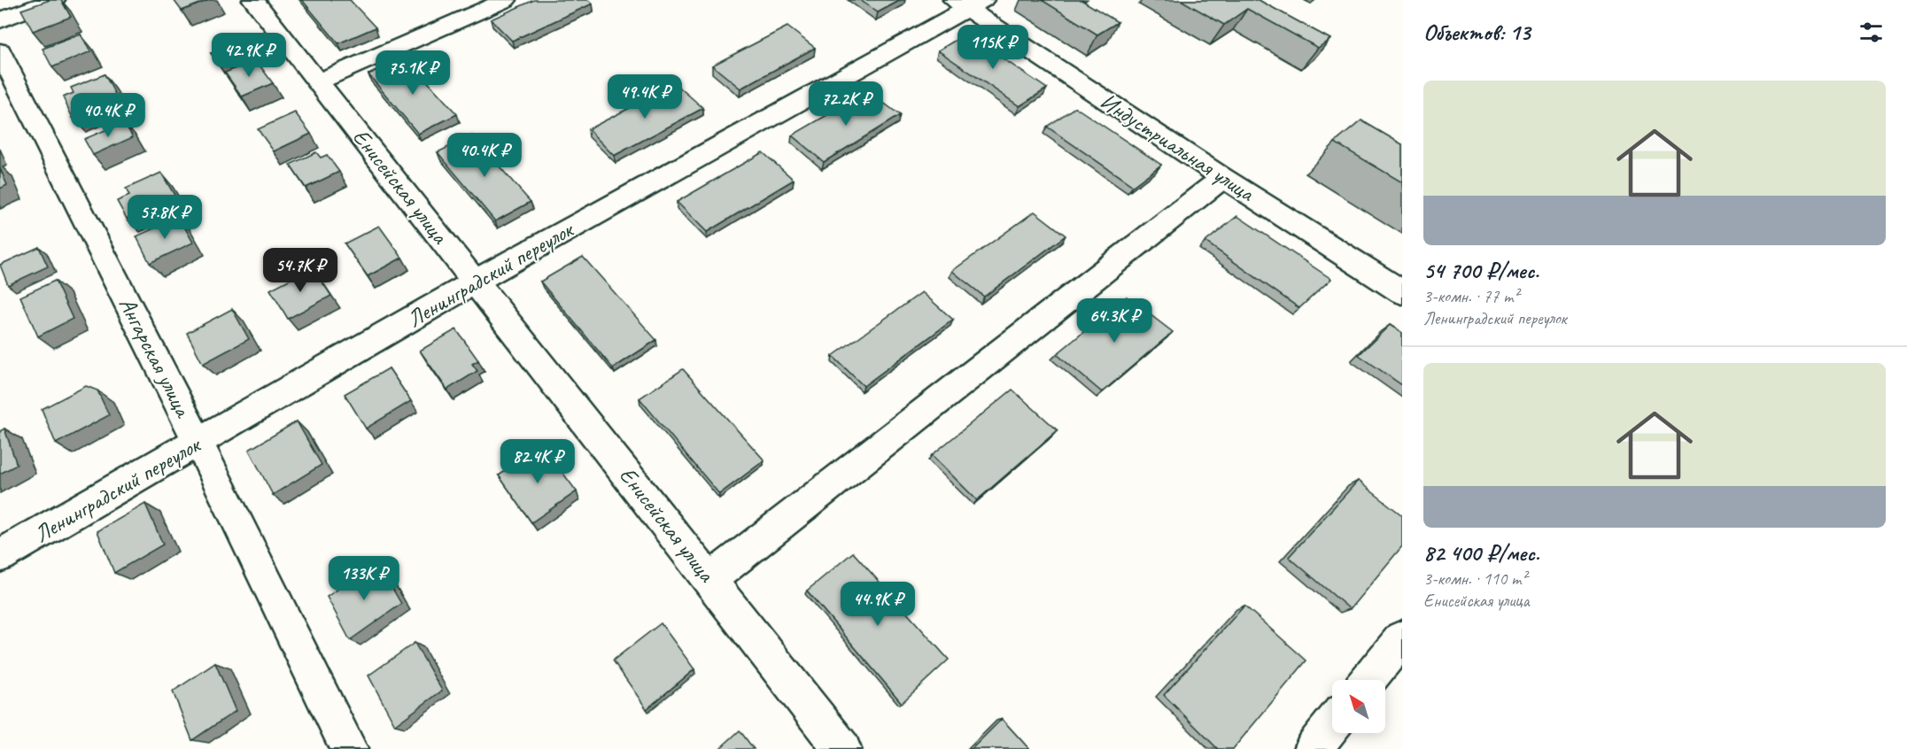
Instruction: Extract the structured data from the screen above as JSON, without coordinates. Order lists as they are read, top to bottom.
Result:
{
  "streets": {
    "street": [
      "Индустриальная улица",
      "Енисейская улица",
      "Ленинградский переулок",
      "Ангарская улица"
    ]
  },
  "crossings": [
    ["Индустриальная улица", "Ленинградский переулок"],
    ["Енисейская улица", "Ленинградский переулок"],
    ["Ленинградский переулок", "Ангарская улица"]
  ],
  "north": "top left",
  "page": {
    "heading": "Объектов: 13",
    "price": [
      "115K ₽",
      "42.9K ₽",
      "75.1K ₽",
      "49.4K ₽",
      "72.2K ₽",
      "40.4K ₽",
      "40.4K ₽",
      "57.8K ₽",
      "54.7K ₽",
      "64.3K ₽",
      "82.4K ₽",
      "133K ₽",
      "44.9K ₽"
    ],
    "list": [
      {
        "name": "54 700 ₽/мес.",
        "note": "3-комн. · 77 m² · Ленинградский переулок"
      },
      {
        "name": "82 400 ₽/мес.",
        "note": "3-комн. · 110 m² · Енисейская улица"
      }
    ]
  }
}
